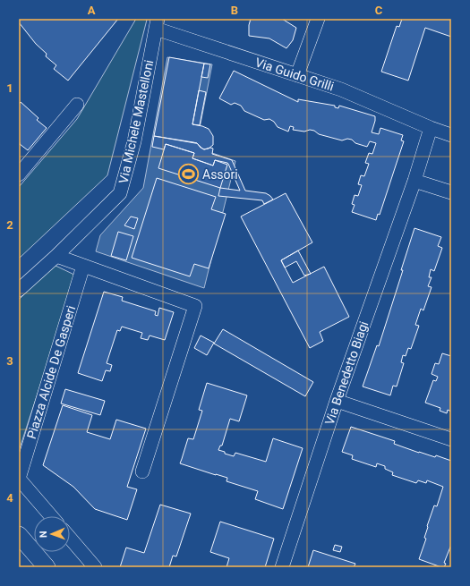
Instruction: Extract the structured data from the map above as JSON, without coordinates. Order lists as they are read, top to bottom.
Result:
{
  "streets": {
    "street": [
      "Via Guido Grilli",
      "Via Michele Mastelloni",
      "Piazza Alcide De Gasperi",
      "Via Benedetto Biagi"
    ]
  },
  "crossings": [
    ["Via Guido Grilli", "Via Michele Mastelloni"],
    ["Via Guido Grilli", "Via Benedetto Biagi"]
  ],
  "places": {
    "sports": ["Assori"]
  },
  "north": "left",
  "grid": {
    "columns": ["A", "B", "C"],
    "rows": [
      "1",
      "2",
      "3",
      "4"
    ]
  }
}
